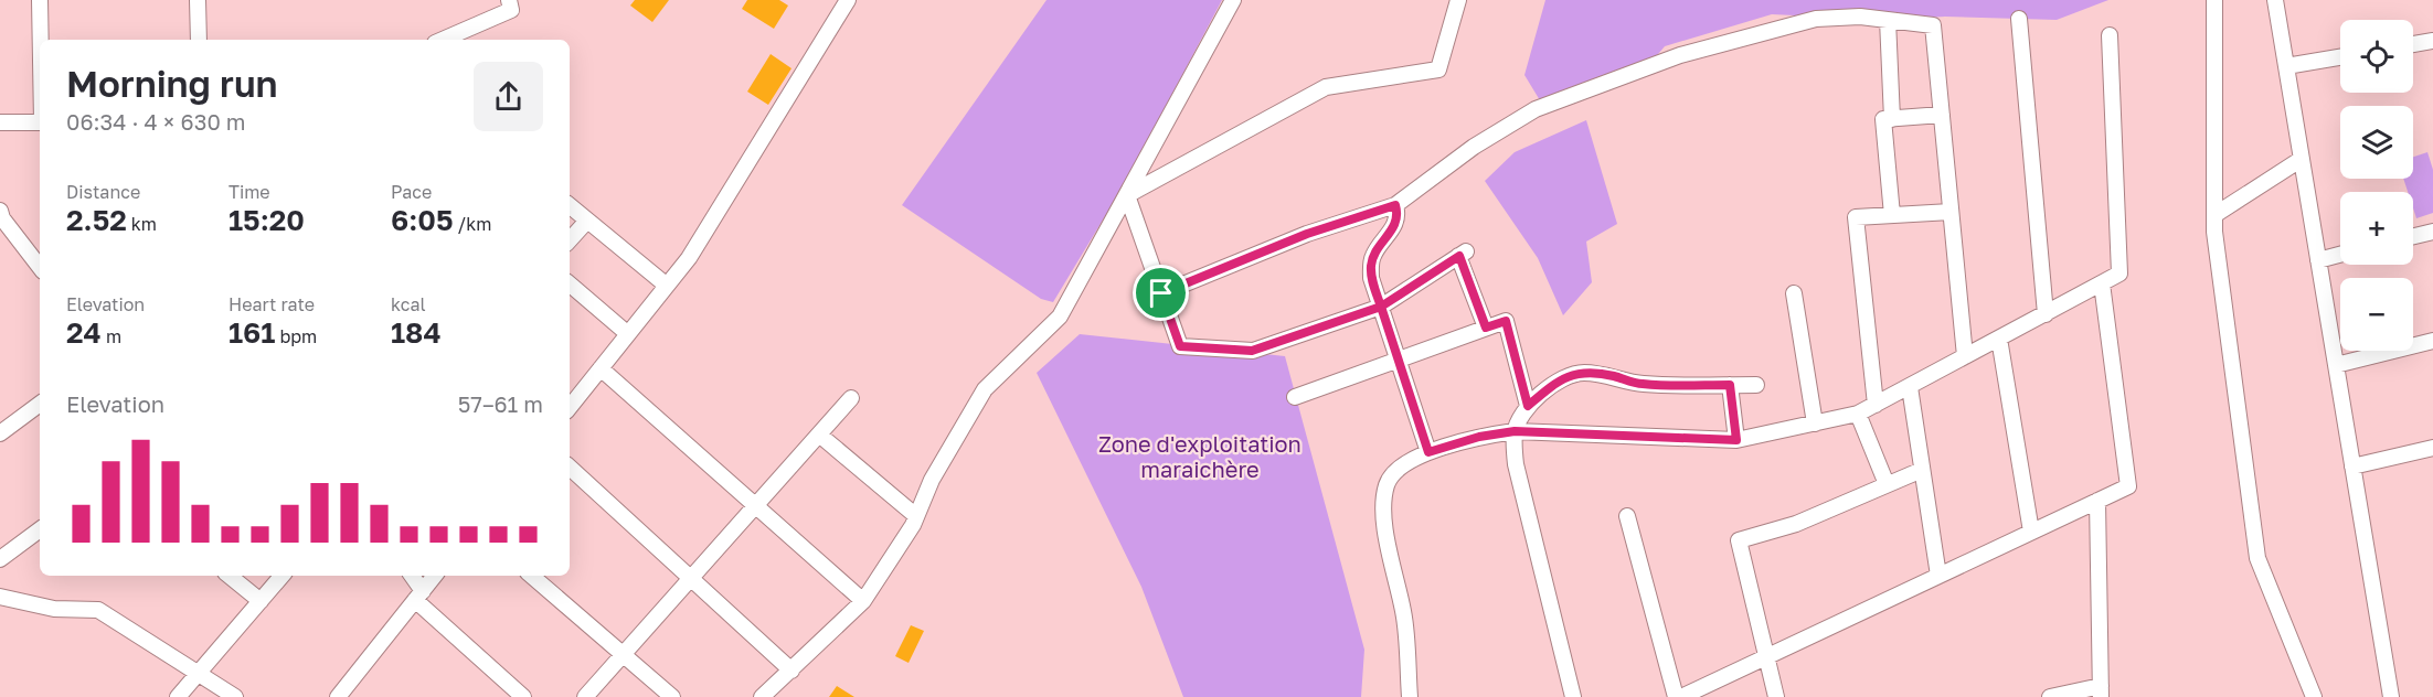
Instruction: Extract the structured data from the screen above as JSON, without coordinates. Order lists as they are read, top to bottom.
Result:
{
  "parks": ["Zone d'exploitation maraichère"],
  "page": {
    "map_buttons": ["+", "−"],
    "heading": ["Morning run", "06:34 · 4 × 630 m"],
    "stats": [
      ["Distance", "2.52 km"],
      ["Time", "15:20"],
      ["Pace", "6:05 /km"],
      ["Elevation", "24 m"],
      ["Heart rate", "161 bpm"],
      ["kcal", "184"]
    ],
    "chart": ["Elevation", "57–61 m"]
  }
}
